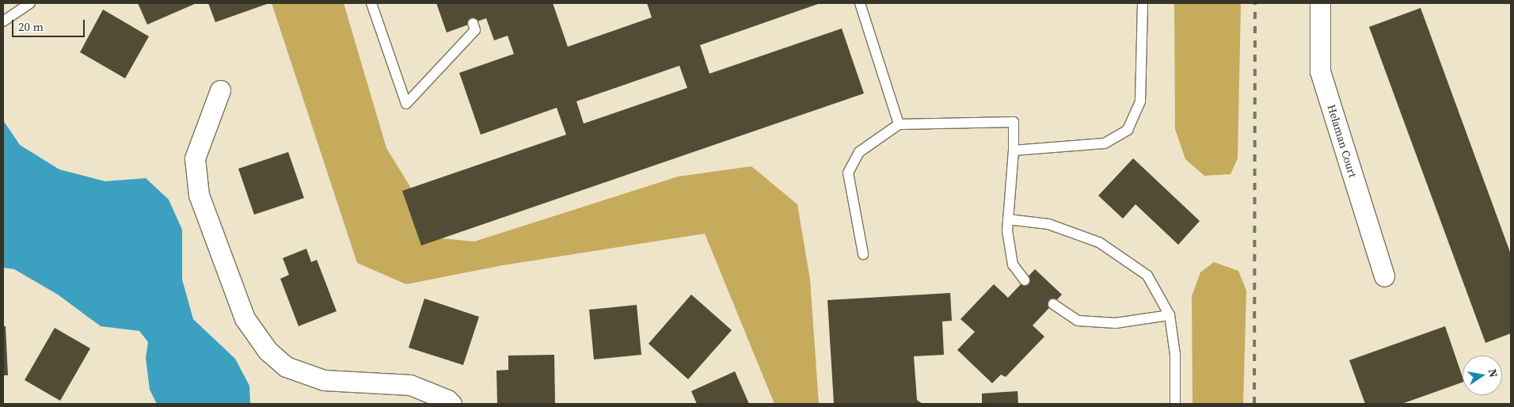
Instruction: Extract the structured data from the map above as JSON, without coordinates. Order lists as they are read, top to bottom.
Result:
{
  "streets": {
    "street": ["Helaman Court"]
  },
  "scale_bar": "20 m",
  "north": "right"
}
